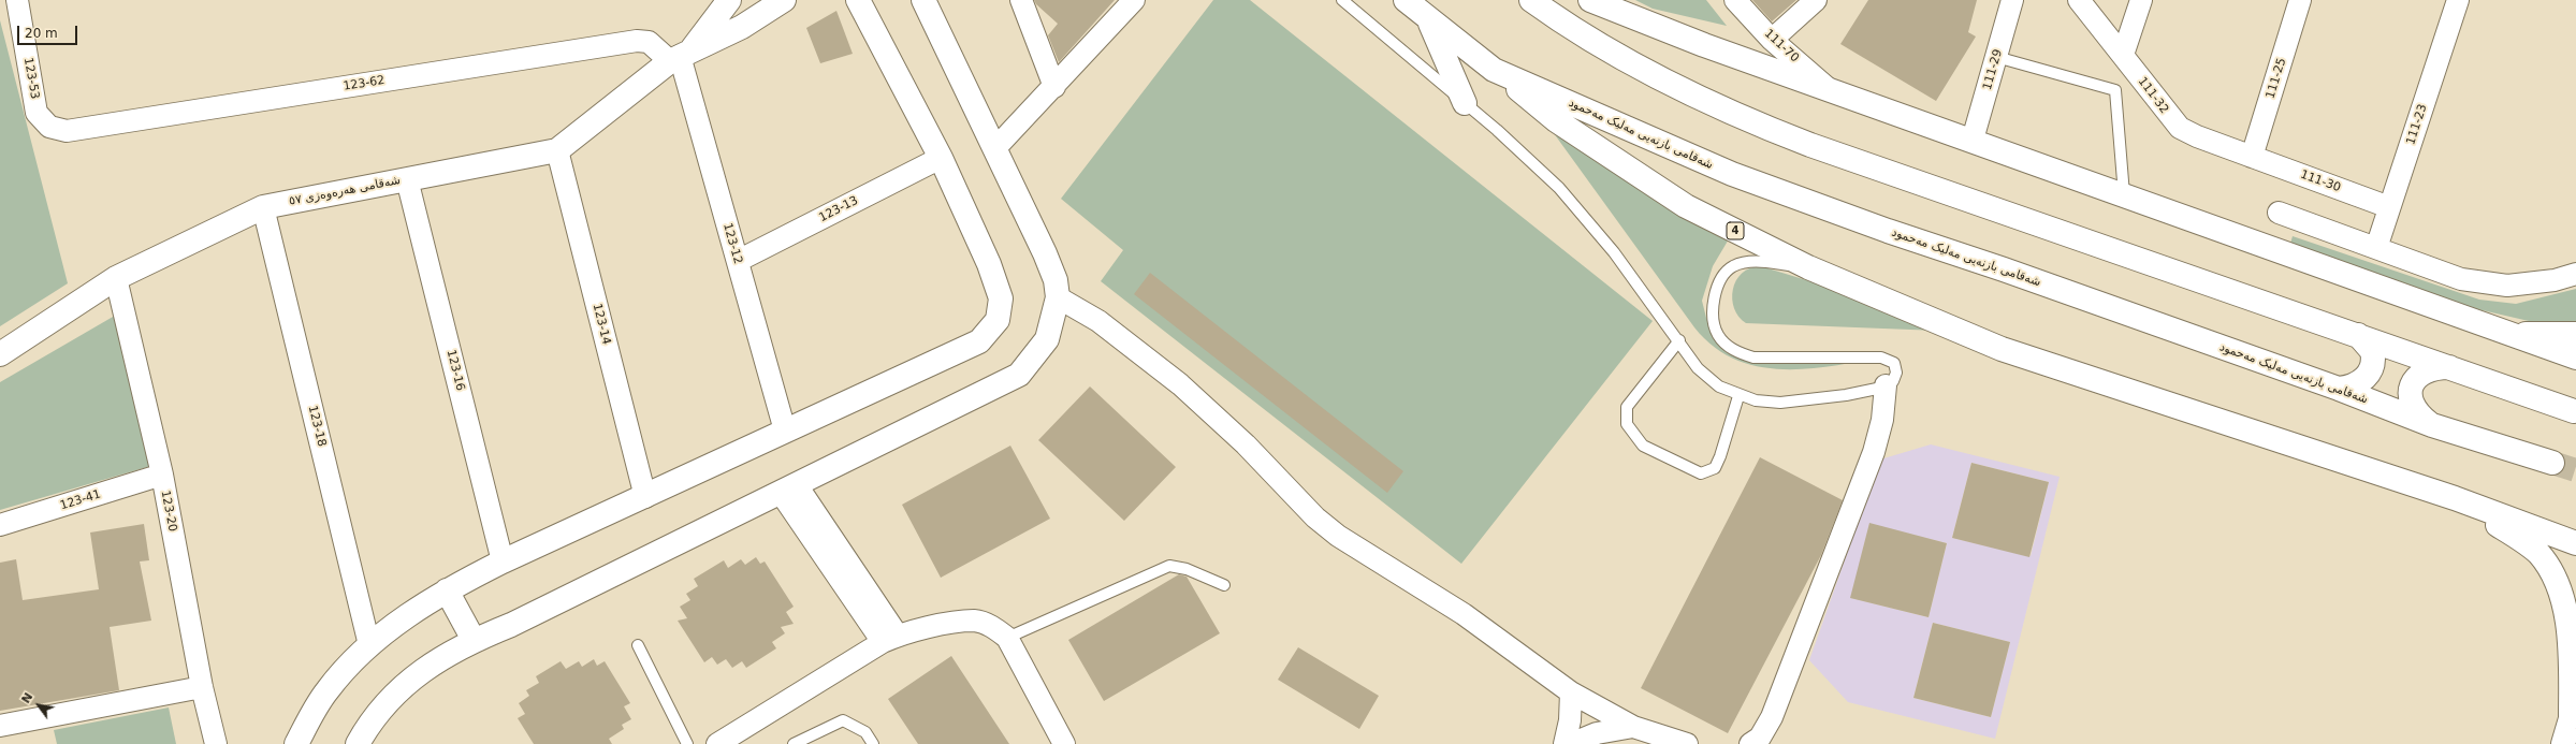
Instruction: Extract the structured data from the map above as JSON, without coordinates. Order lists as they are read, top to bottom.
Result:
{
  "streets": {
    "main road": ["شەقامی بازنەیی مەلیک مەحمود", "شەقامی هەرەوەزی ٥٧", "4"],
    "street": [
      "111-70",
      "111-29",
      "123-53",
      "111-25",
      "123-62",
      "111-32",
      "111-23",
      "111-30",
      "123-13",
      "123-12",
      "123-14",
      "123-16",
      "123-18",
      "123-41",
      "123-20"
    ]
  },
  "crossings": [
    ["123-53", "123-62"],
    ["111-25", "111-32"],
    ["111-25", "111-30"],
    ["123-62", "شەقامی هەرەوەزی ٥٧"],
    ["123-62", "123-12"],
    ["111-32", "111-30"],
    ["111-23", "111-30"],
    ["شەقامی بازنەیی مەلیک مەحمود", "4"],
    ["شەقامی هەرەوەزی ٥٧", "123-12"],
    ["شەقامی هەرەوەزی ٥٧", "123-14"],
    ["شەقامی هەرەوەزی ٥٧", "123-16"],
    ["شەقامی هەرەوەزی ٥٧", "123-18"],
    ["شەقامی هەرەوەزی ٥٧", "123-20"],
    ["123-13", "123-12"],
    ["123-41", "123-20"]
  ],
  "scale_bar": "20 m",
  "north": "top left"
}
